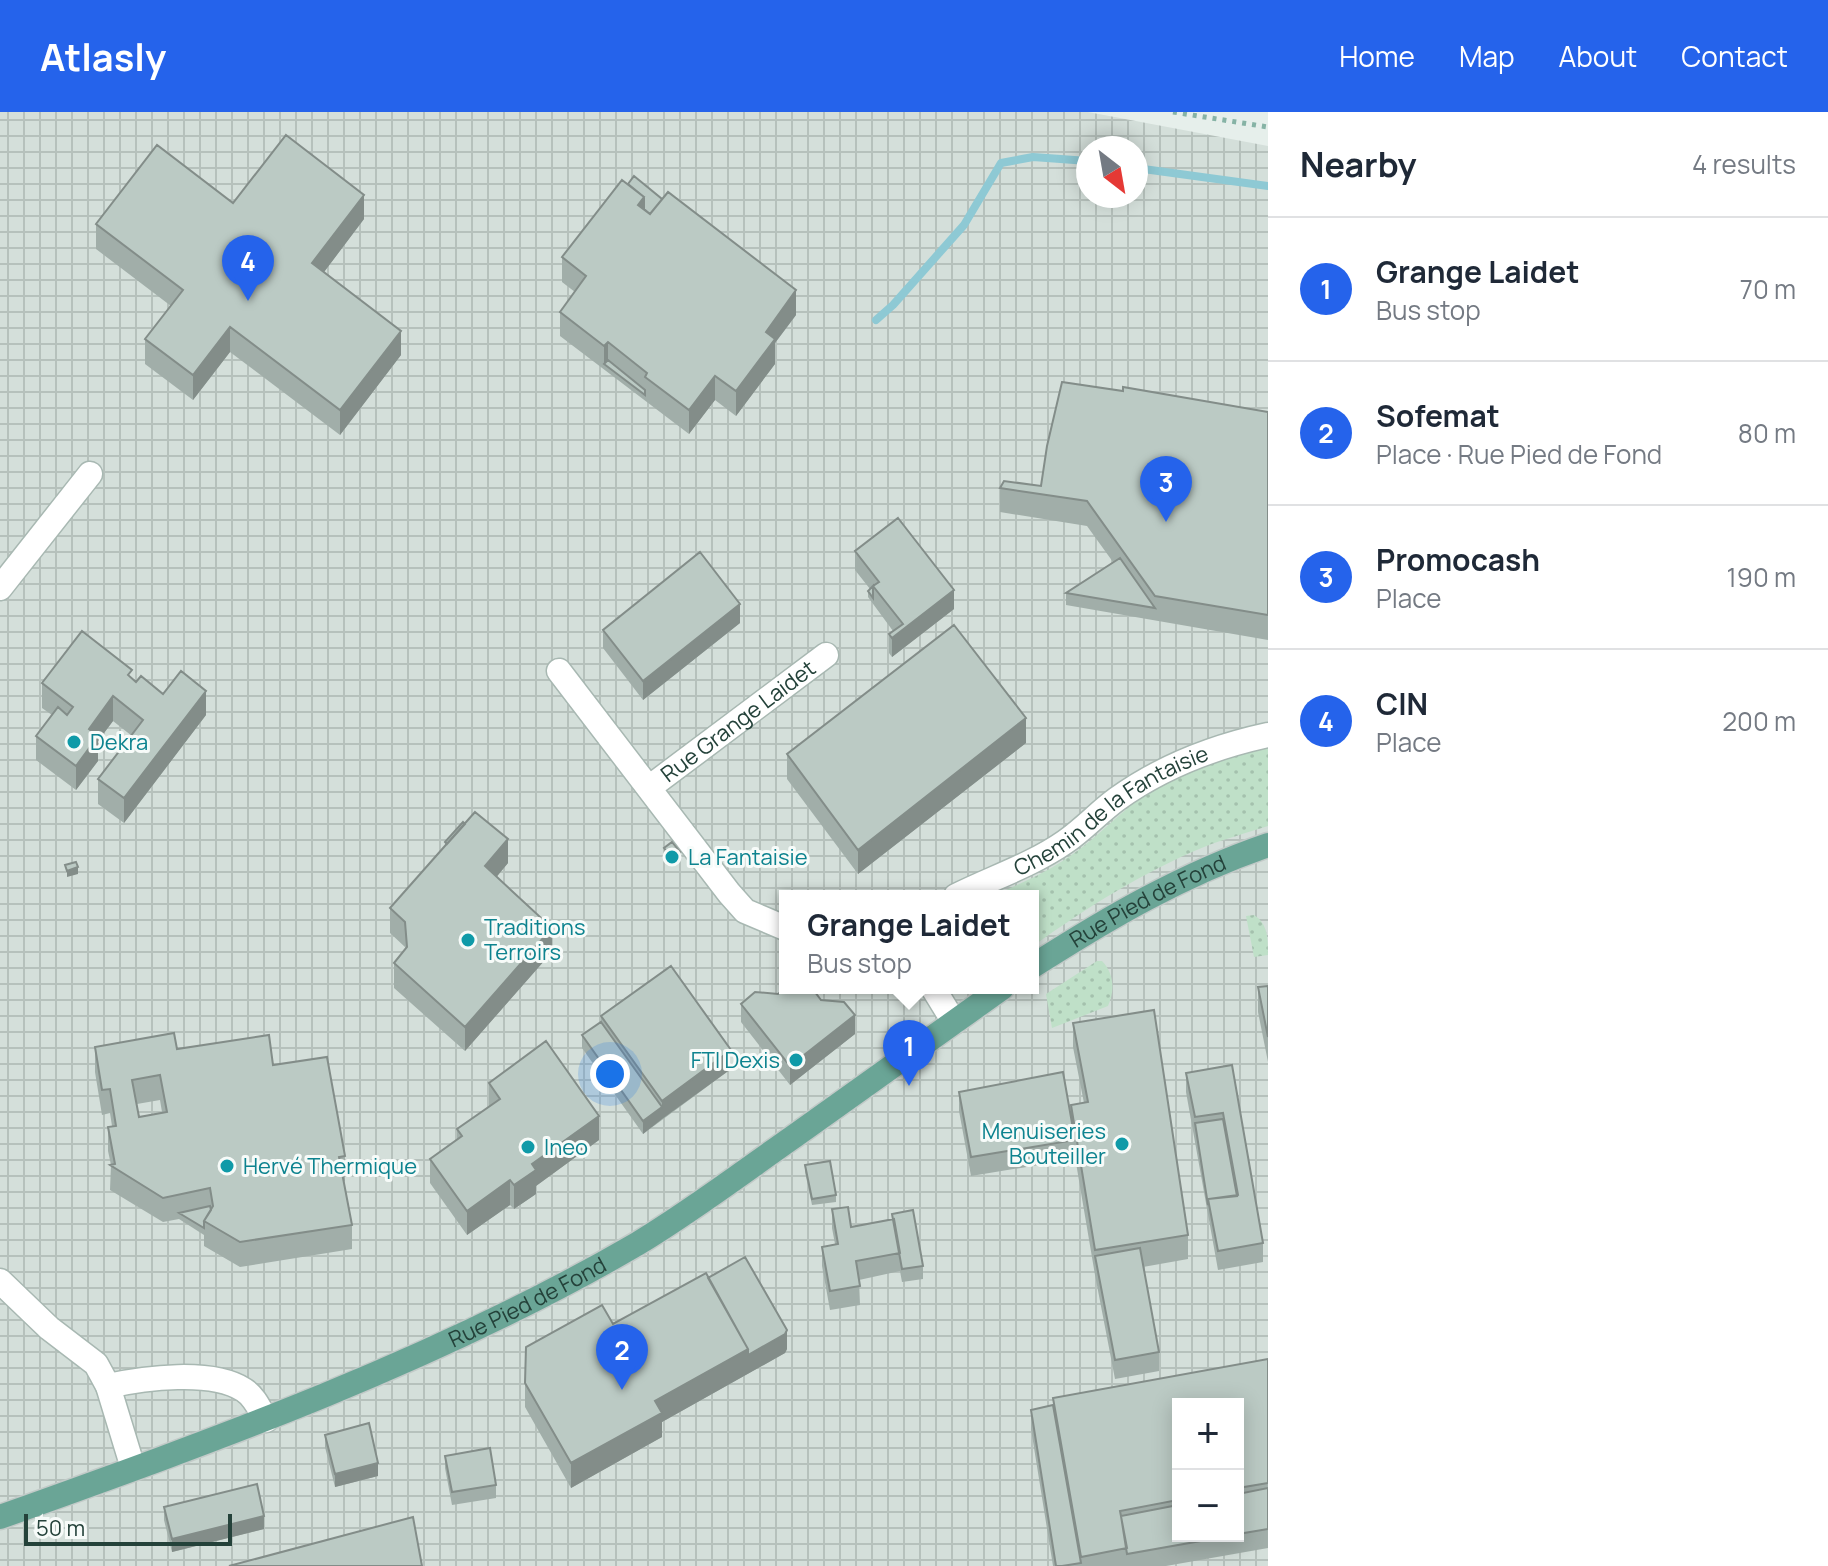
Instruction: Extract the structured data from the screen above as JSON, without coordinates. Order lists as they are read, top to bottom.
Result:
{
  "streets": {
    "main road": ["Rue Pied de Fond"],
    "street": ["Rue Grange Laidet", "Chemin de la Fantaisie"]
  },
  "places": [
    "Dekra",
    "La Fantaisie",
    "Traditions Terroirs",
    "FTI Dexis",
    "Menuiseries Bouteiller",
    "Ineo",
    "Hervé Thermique"
  ],
  "scale_bar": "50 m",
  "north": "bottom right",
  "page": {
    "header": "Atlasly",
    "nav": [
      "Home",
      "Map",
      "About",
      "Contact"
    ],
    "heading": ["Nearby", "4 results"],
    "list": [
      {
        "mark": "1",
        "name": "Grange Laidet",
        "note": "Bus stop",
        "value": "70 m"
      },
      {
        "mark": "2",
        "name": "Sofemat",
        "note": "Place · Rue Pied de Fond",
        "value": "80 m"
      },
      {
        "mark": "3",
        "name": "Promocash",
        "note": "Place",
        "value": "190 m"
      },
      {
        "mark": "4",
        "name": "CIN",
        "note": "Place",
        "value": "200 m"
      }
    ],
    "pins": [
      "4",
      "3",
      "1",
      "2"
    ],
    "popup": ["Grange Laidet", "Bus stop"],
    "map_buttons": ["+", "−"],
    "scale": "50 m"
  }
}
